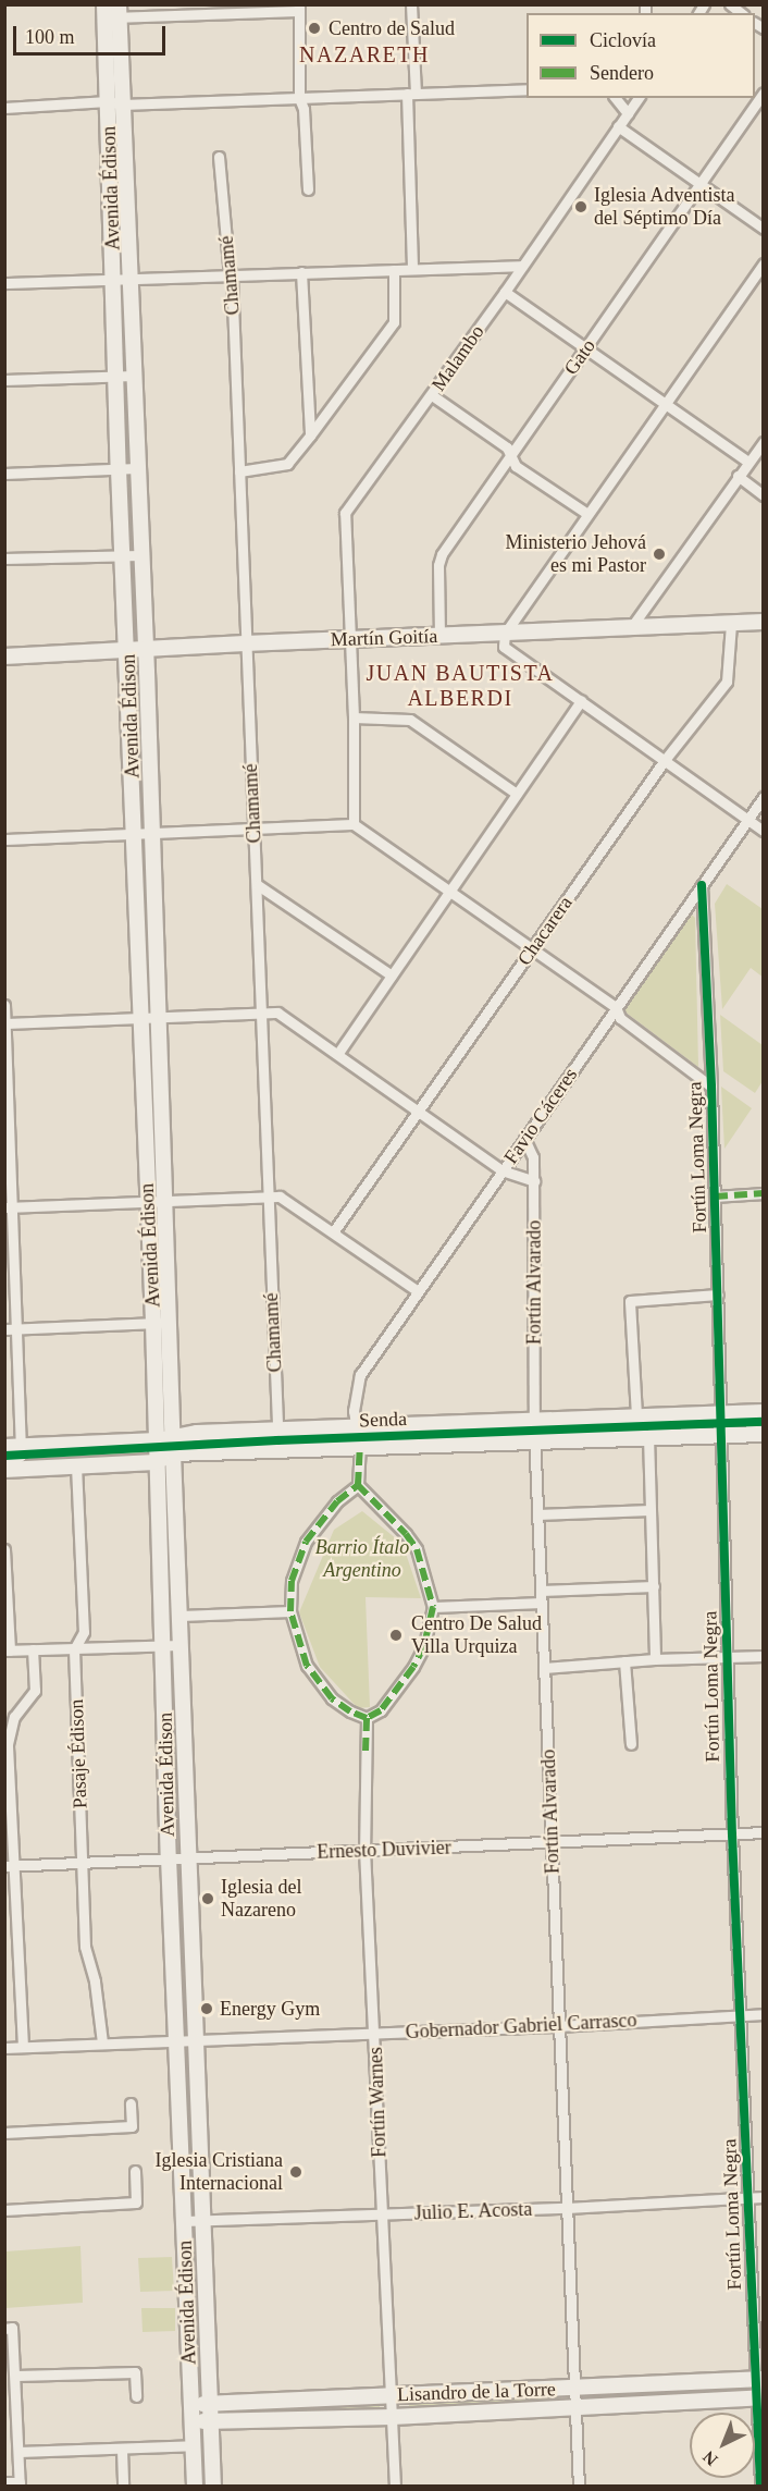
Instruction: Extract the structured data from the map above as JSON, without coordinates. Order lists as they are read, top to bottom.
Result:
{
  "streets": {
    "main road": ["Avenida Édison", "Martín Goitía", "Lisandro de la Torre"],
    "street": [
      "Chamamé",
      "Gato",
      "Malambo",
      "Chacarera",
      "Favio Cáceres",
      "Fortín Loma Negra",
      "Fortín Alvarado",
      "Pasaje Édison",
      "Ernesto Duvivier",
      "Gobernador Gabriel Carrasco",
      "Fortín Warnes",
      "Julio E. Acosta"
    ],
    "cycle path": ["Senda"]
  },
  "crossings": [
    ["Avenida Édison", "Martín Goitía"],
    ["Avenida Édison", "Ernesto Duvivier"],
    ["Avenida Édison", "Gobernador Gabriel Carrasco"],
    ["Avenida Édison", "Julio E. Acosta"],
    ["Avenida Édison", "Lisandro de la Torre"],
    ["Chamamé", "Martín Goitía"],
    ["Gato", "Martín Goitía"],
    ["Malambo", "Martín Goitía"],
    ["Martín Goitía", "Chacarera"],
    ["Favio Cáceres", "Fortín Loma Negra"],
    ["Favio Cáceres", "Fortín Alvarado"],
    ["Fortín Loma Negra", "Ernesto Duvivier"],
    ["Fortín Loma Negra", "Gobernador Gabriel Carrasco"],
    ["Fortín Loma Negra", "Julio E. Acosta"],
    ["Fortín Loma Negra", "Lisandro de la Torre"],
    ["Fortín Alvarado", "Ernesto Duvivier"],
    ["Fortín Alvarado", "Gobernador Gabriel Carrasco"],
    ["Fortín Alvarado", "Julio E. Acosta"],
    ["Fortín Alvarado", "Lisandro de la Torre"],
    ["Pasaje Édison", "Ernesto Duvivier"],
    ["Pasaje Édison", "Gobernador Gabriel Carrasco"],
    ["Ernesto Duvivier", "Fortín Warnes"],
    ["Gobernador Gabriel Carrasco", "Fortín Warnes"],
    ["Fortín Warnes", "Julio E. Acosta"],
    ["Fortín Warnes", "Lisandro de la Torre"]
  ],
  "districts": ["NAZARETH", "JUAN BAUTISTA ALBERDI"],
  "parks": ["Barrio Ítalo Argentino"],
  "places": [
    "Centro de Salud",
    "Iglesia Adventista del Séptimo Día",
    "Ministerio Jehová es mi Pastor",
    "Centro De Salud Villa Urquiza",
    "Iglesia del Nazareno",
    "Energy Gym",
    "Iglesia Cristiana Internacional"
  ],
  "legend": ["Ciclovía", "Sendero"],
  "scale_bar": "100 m",
  "north": "bottom left"
}
